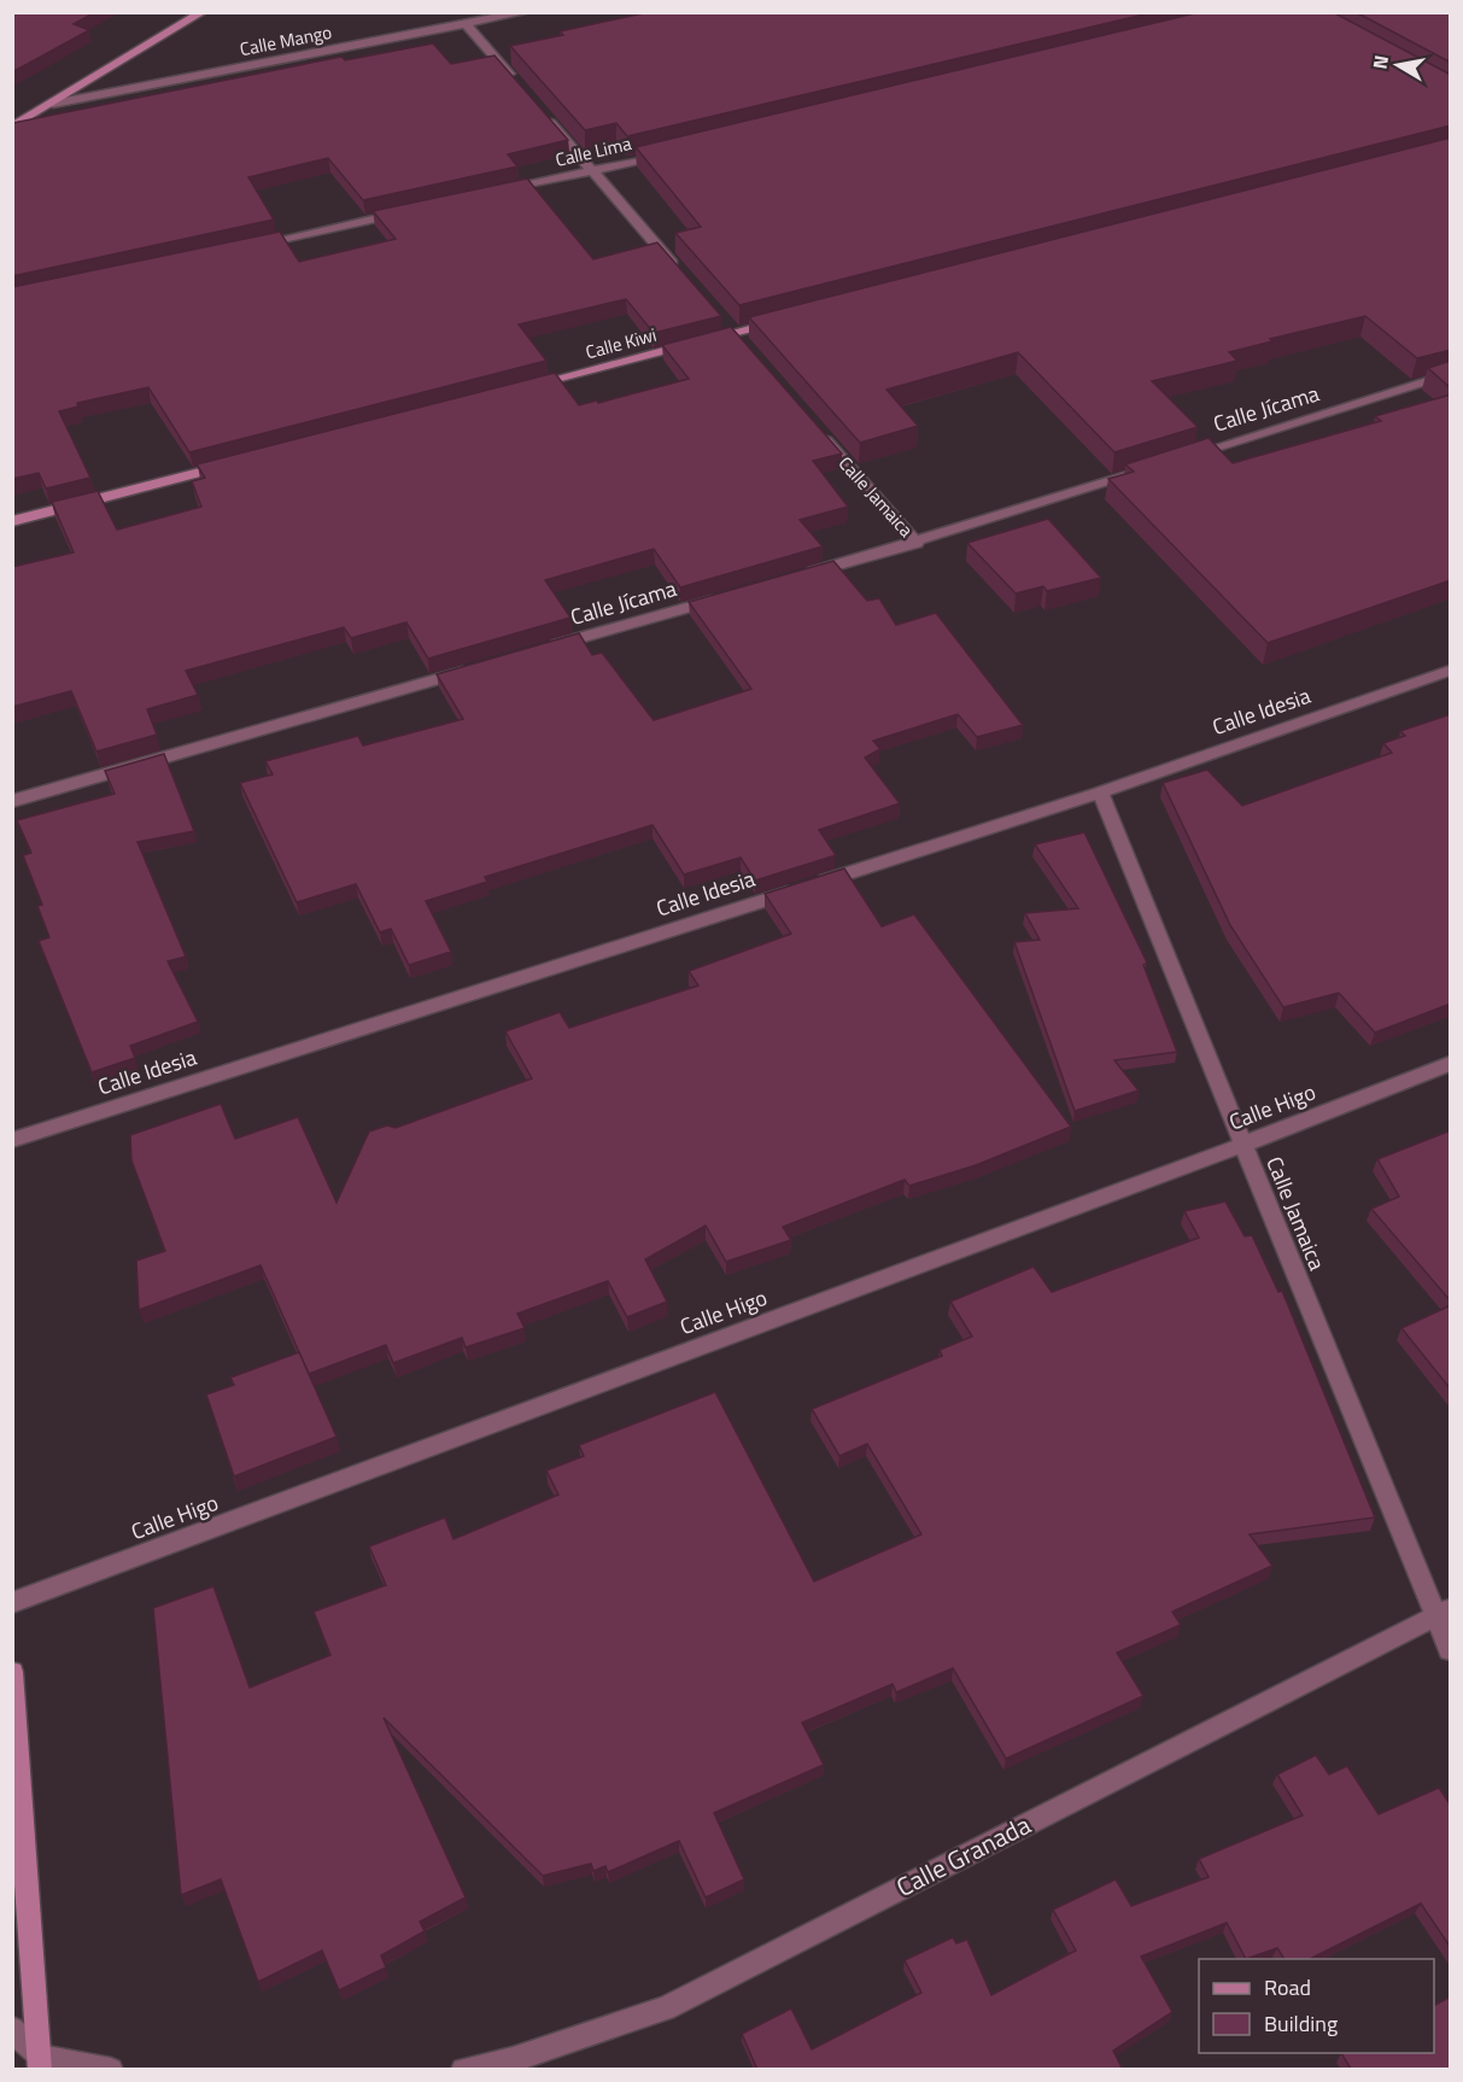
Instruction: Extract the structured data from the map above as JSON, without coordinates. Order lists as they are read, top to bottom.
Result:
{
  "streets": {
    "street": [
      "Calle Mango",
      "Calle Lima",
      "Calle Kiwi",
      "Calle Jícama",
      "Calle Jamaica",
      "Calle Idesia",
      "Calle Higo",
      "Calle Granada"
    ]
  },
  "crossings": [
    ["Calle Jamaica", "Calle Idesia"],
    ["Calle Jamaica", "Calle Higo"],
    ["Calle Jamaica", "Calle Granada"]
  ],
  "legend": ["Road", "Building"],
  "north": "left"
}
